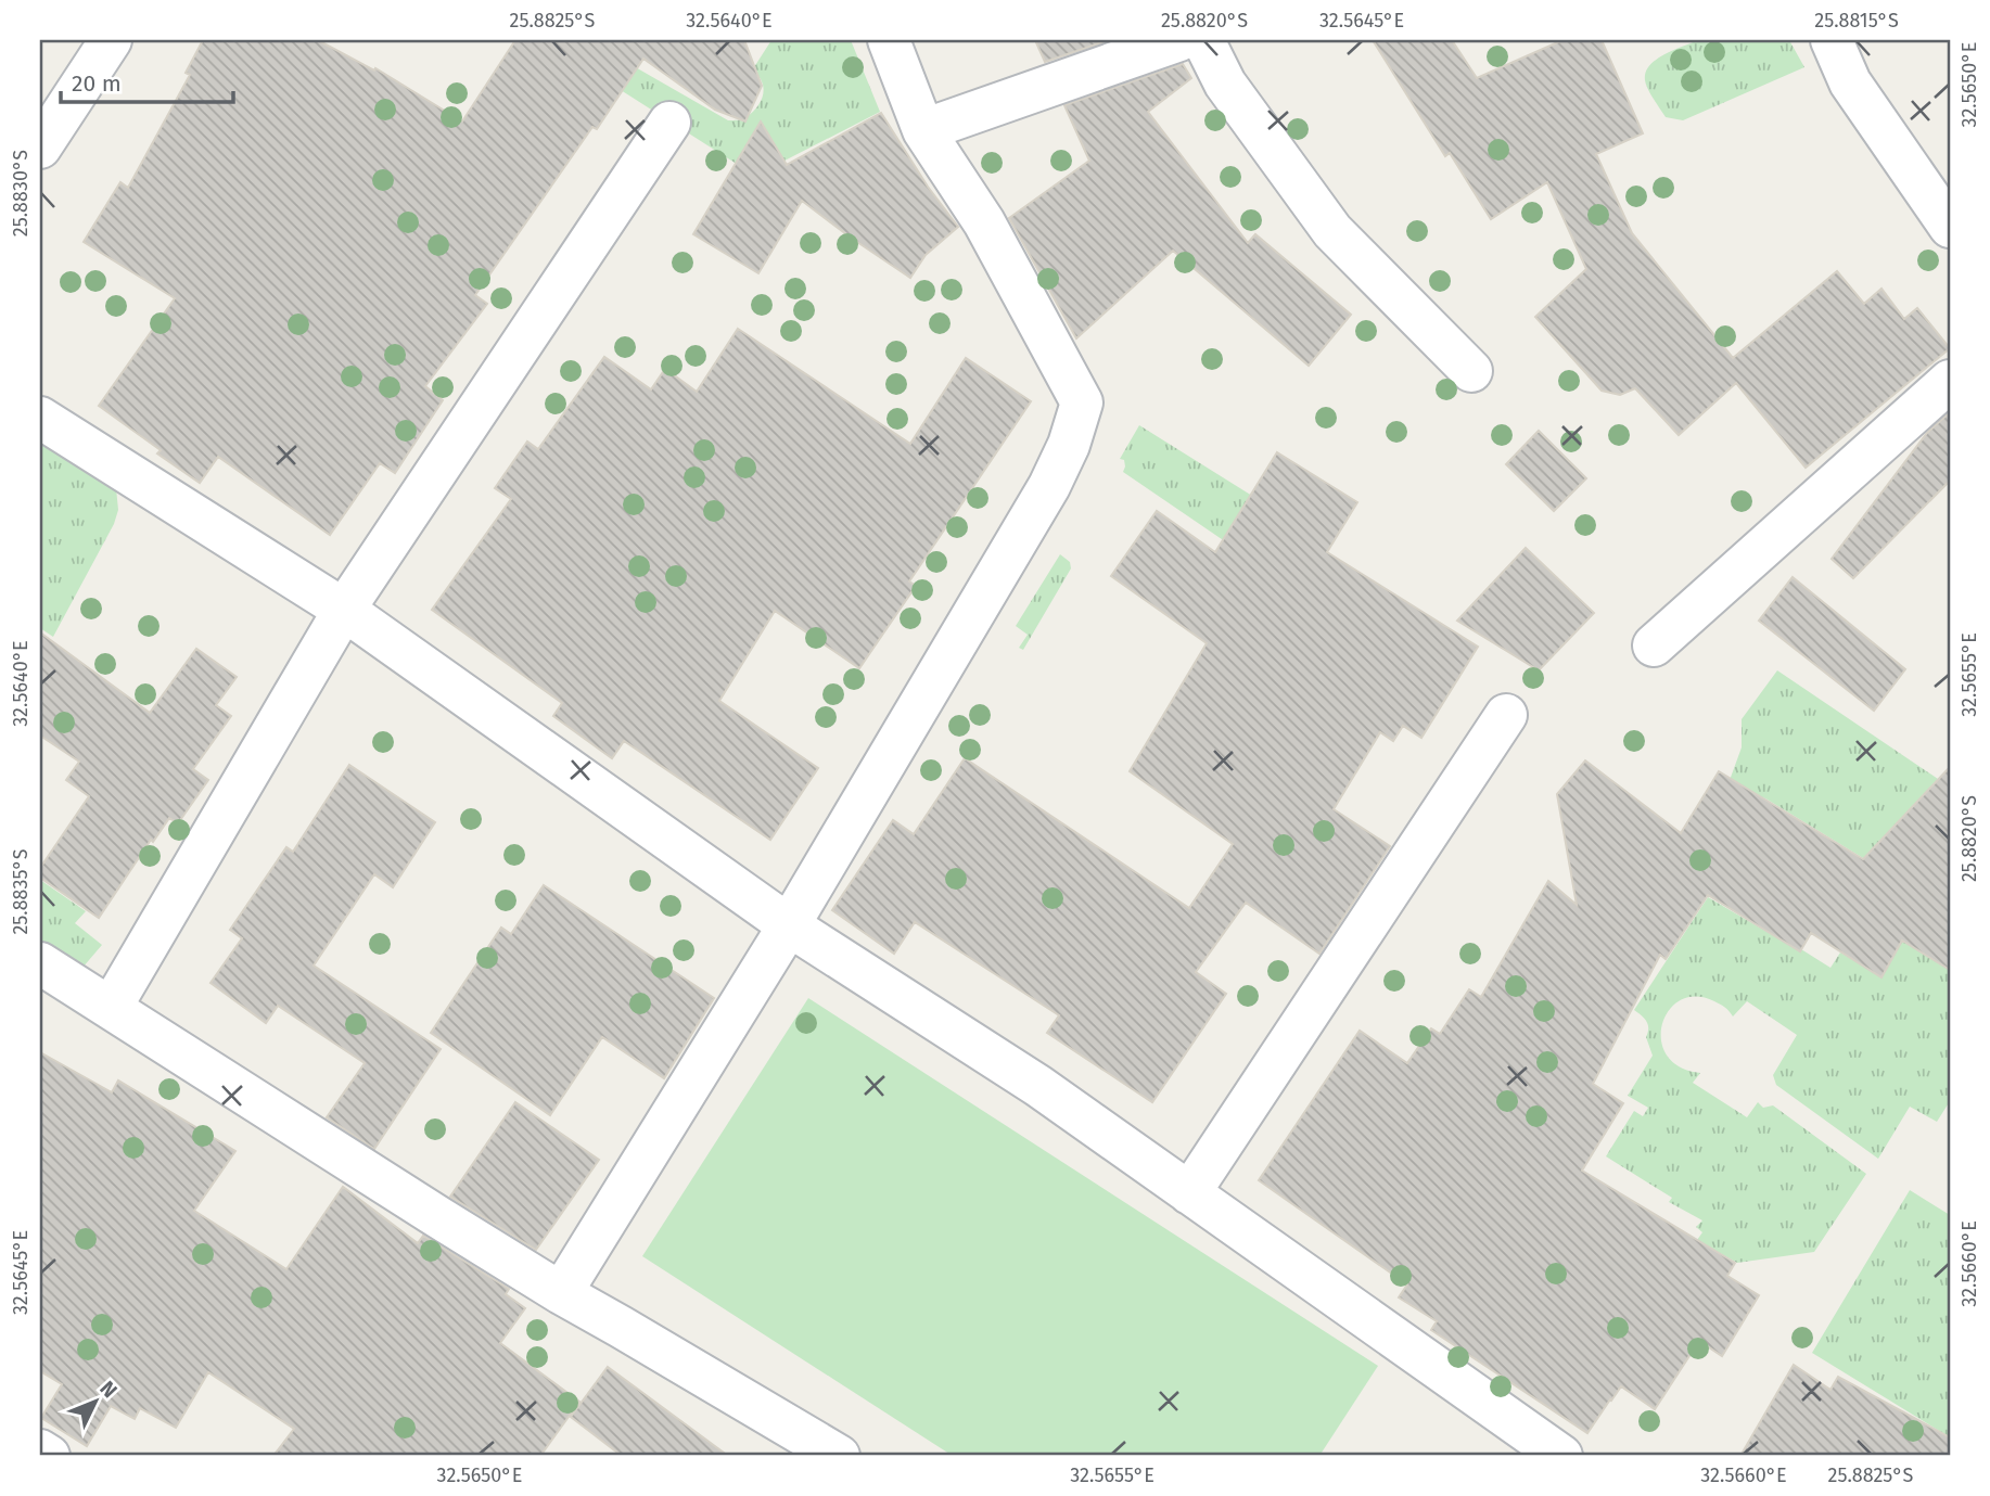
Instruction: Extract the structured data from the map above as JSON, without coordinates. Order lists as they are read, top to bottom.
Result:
{
  "scale_bar": "20 m",
  "north": "top right",
  "coordinates": [
    "25.8825°S",
    "32.5640°E",
    "25.8820°S",
    "32.5645°E",
    "25.8815°S",
    "32.5650°E",
    "25.8830°S",
    "32.5655°E",
    "25.8835°S",
    "32.5660°E"
  ]
}
